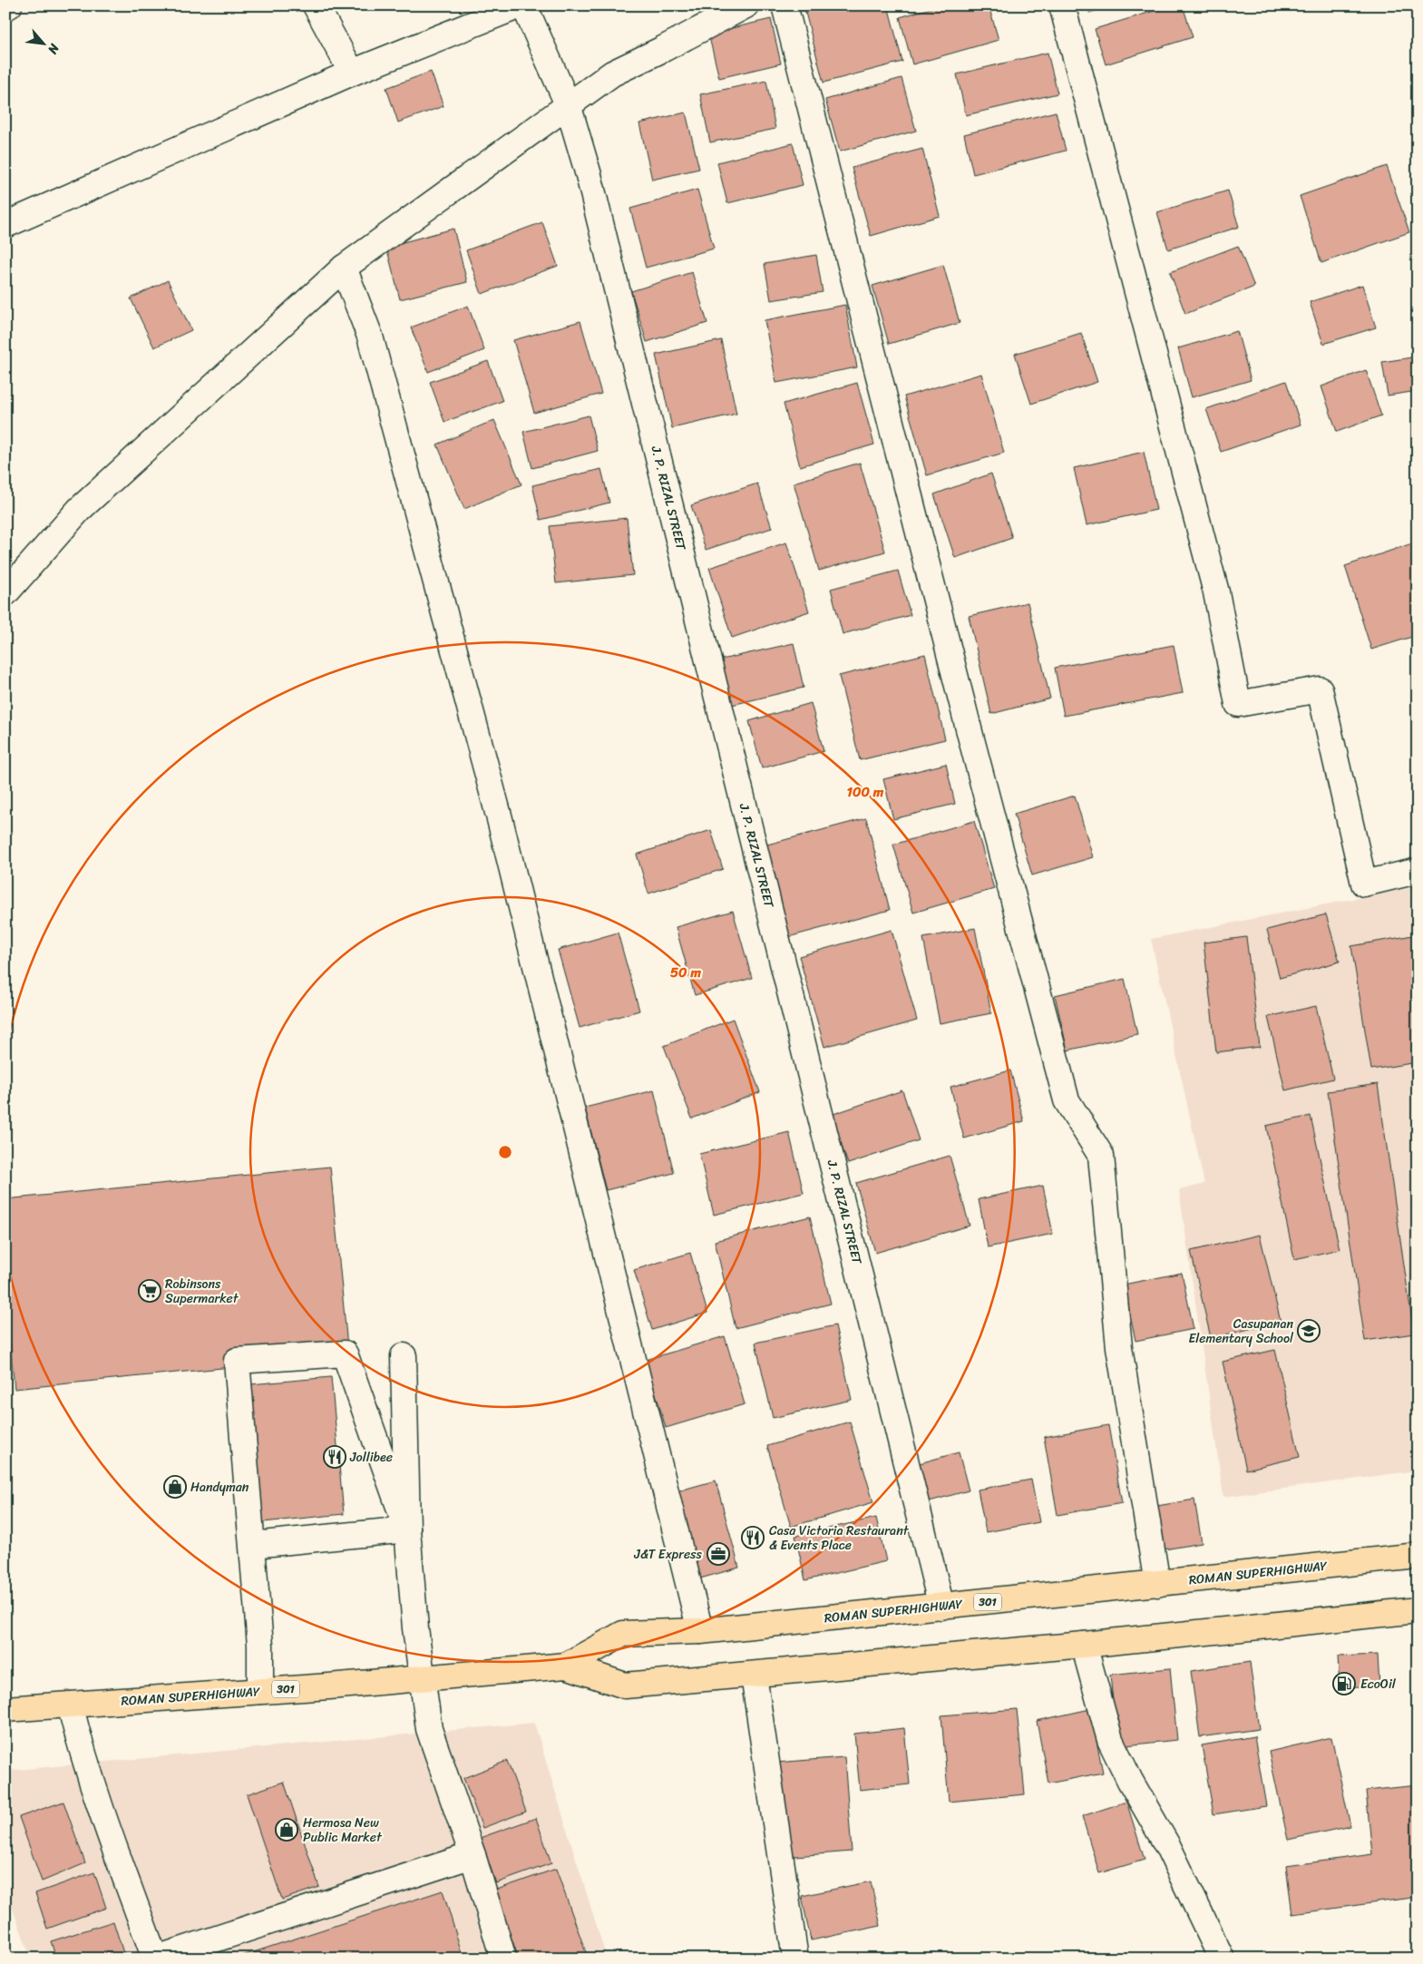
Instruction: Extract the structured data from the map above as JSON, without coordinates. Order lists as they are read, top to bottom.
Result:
{
  "streets": {
    "main road": ["ROMAN SUPERHIGHWAY", "301"],
    "street": ["J. P. RIZAL STREET"]
  },
  "crossings": [
    ["J. P. RIZAL STREET", "ROMAN SUPERHIGHWAY"]
  ],
  "places": {
    "supermarket": ["Robinsons Supermarket"],
    "school or university": ["Casupanan Elementary School"],
    "restaurant": ["Jollibee", "Casa Victoria Restaurant & Events Place"],
    "shop": ["Handyman", "Hermosa New Public Market"],
    "office": ["J&T Express"],
    "fuel station": ["EcoOil"]
  },
  "north": "bottom right",
  "rings": ["100 m", "50 m"]
}
